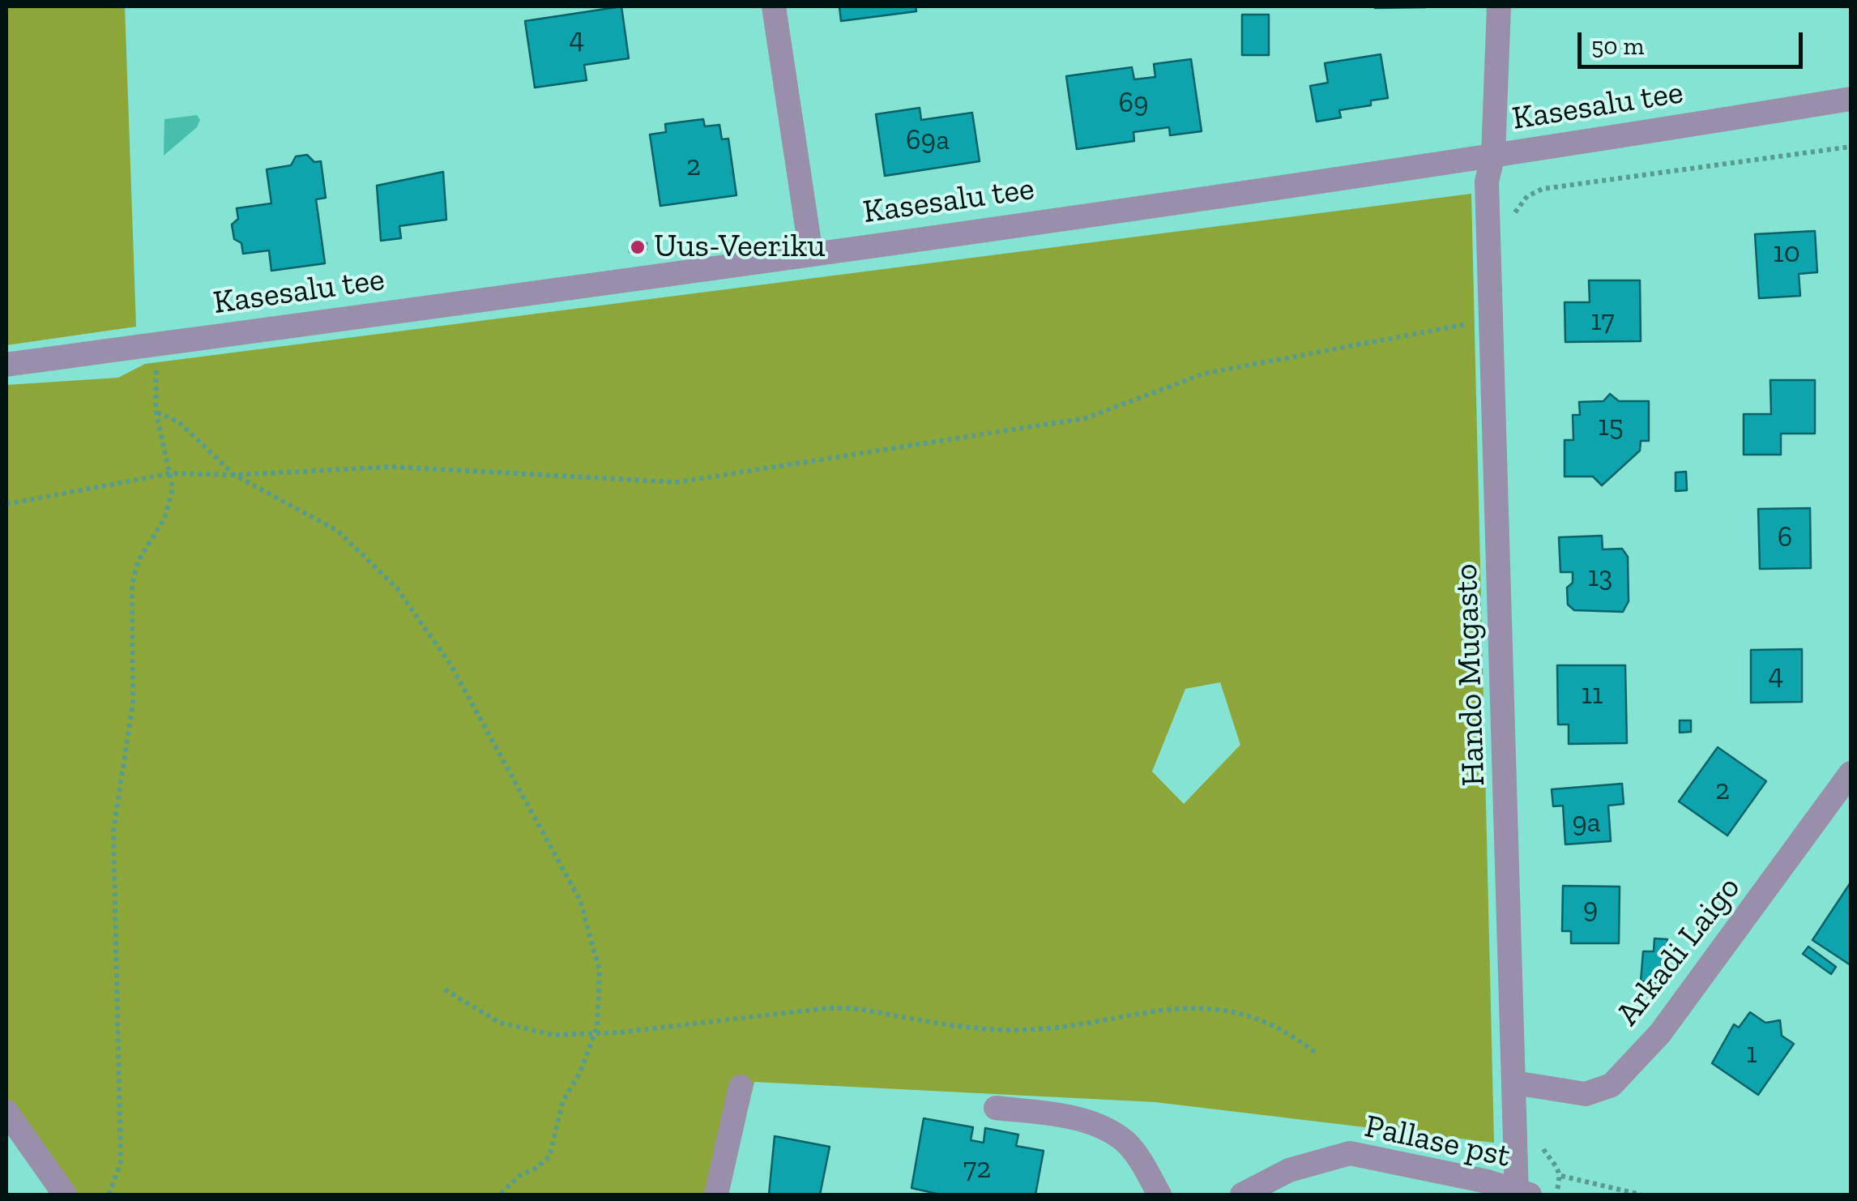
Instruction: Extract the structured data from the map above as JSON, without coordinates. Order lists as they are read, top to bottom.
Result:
{
  "streets": {
    "street": [
      "Kasesalu tee",
      "Hando Mugasto",
      "Arkadi Laigo",
      "Pallase pst"
    ]
  },
  "crossings": [
    ["Kasesalu tee", "Hando Mugasto"],
    ["Hando Mugasto", "Arkadi Laigo"],
    ["Hando Mugasto", "Pallase pst"]
  ],
  "places": ["Uus-Veeriku"],
  "house_numbers": [
    "4",
    "69",
    "69a",
    "2",
    "10",
    "17",
    "15",
    "6",
    "13",
    "4",
    "11",
    "2",
    "9a",
    "9",
    "1",
    "72"
  ],
  "scale_bar": "50 m"
}
